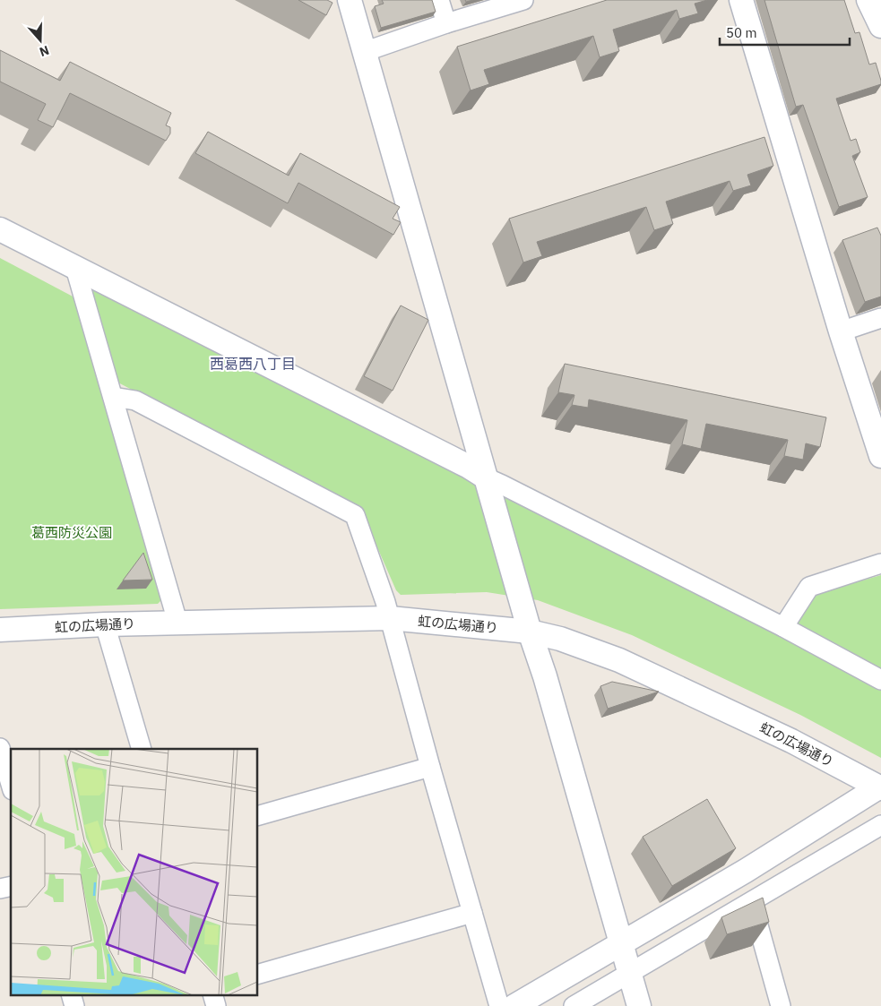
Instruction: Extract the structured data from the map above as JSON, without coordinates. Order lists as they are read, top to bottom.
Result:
{
  "streets": {
    "street": ["虹の広場通り"]
  },
  "districts": ["西葛西八丁目"],
  "parks": ["葛西防災公園"],
  "scale_bar": "50 m",
  "north": "bottom"
}
